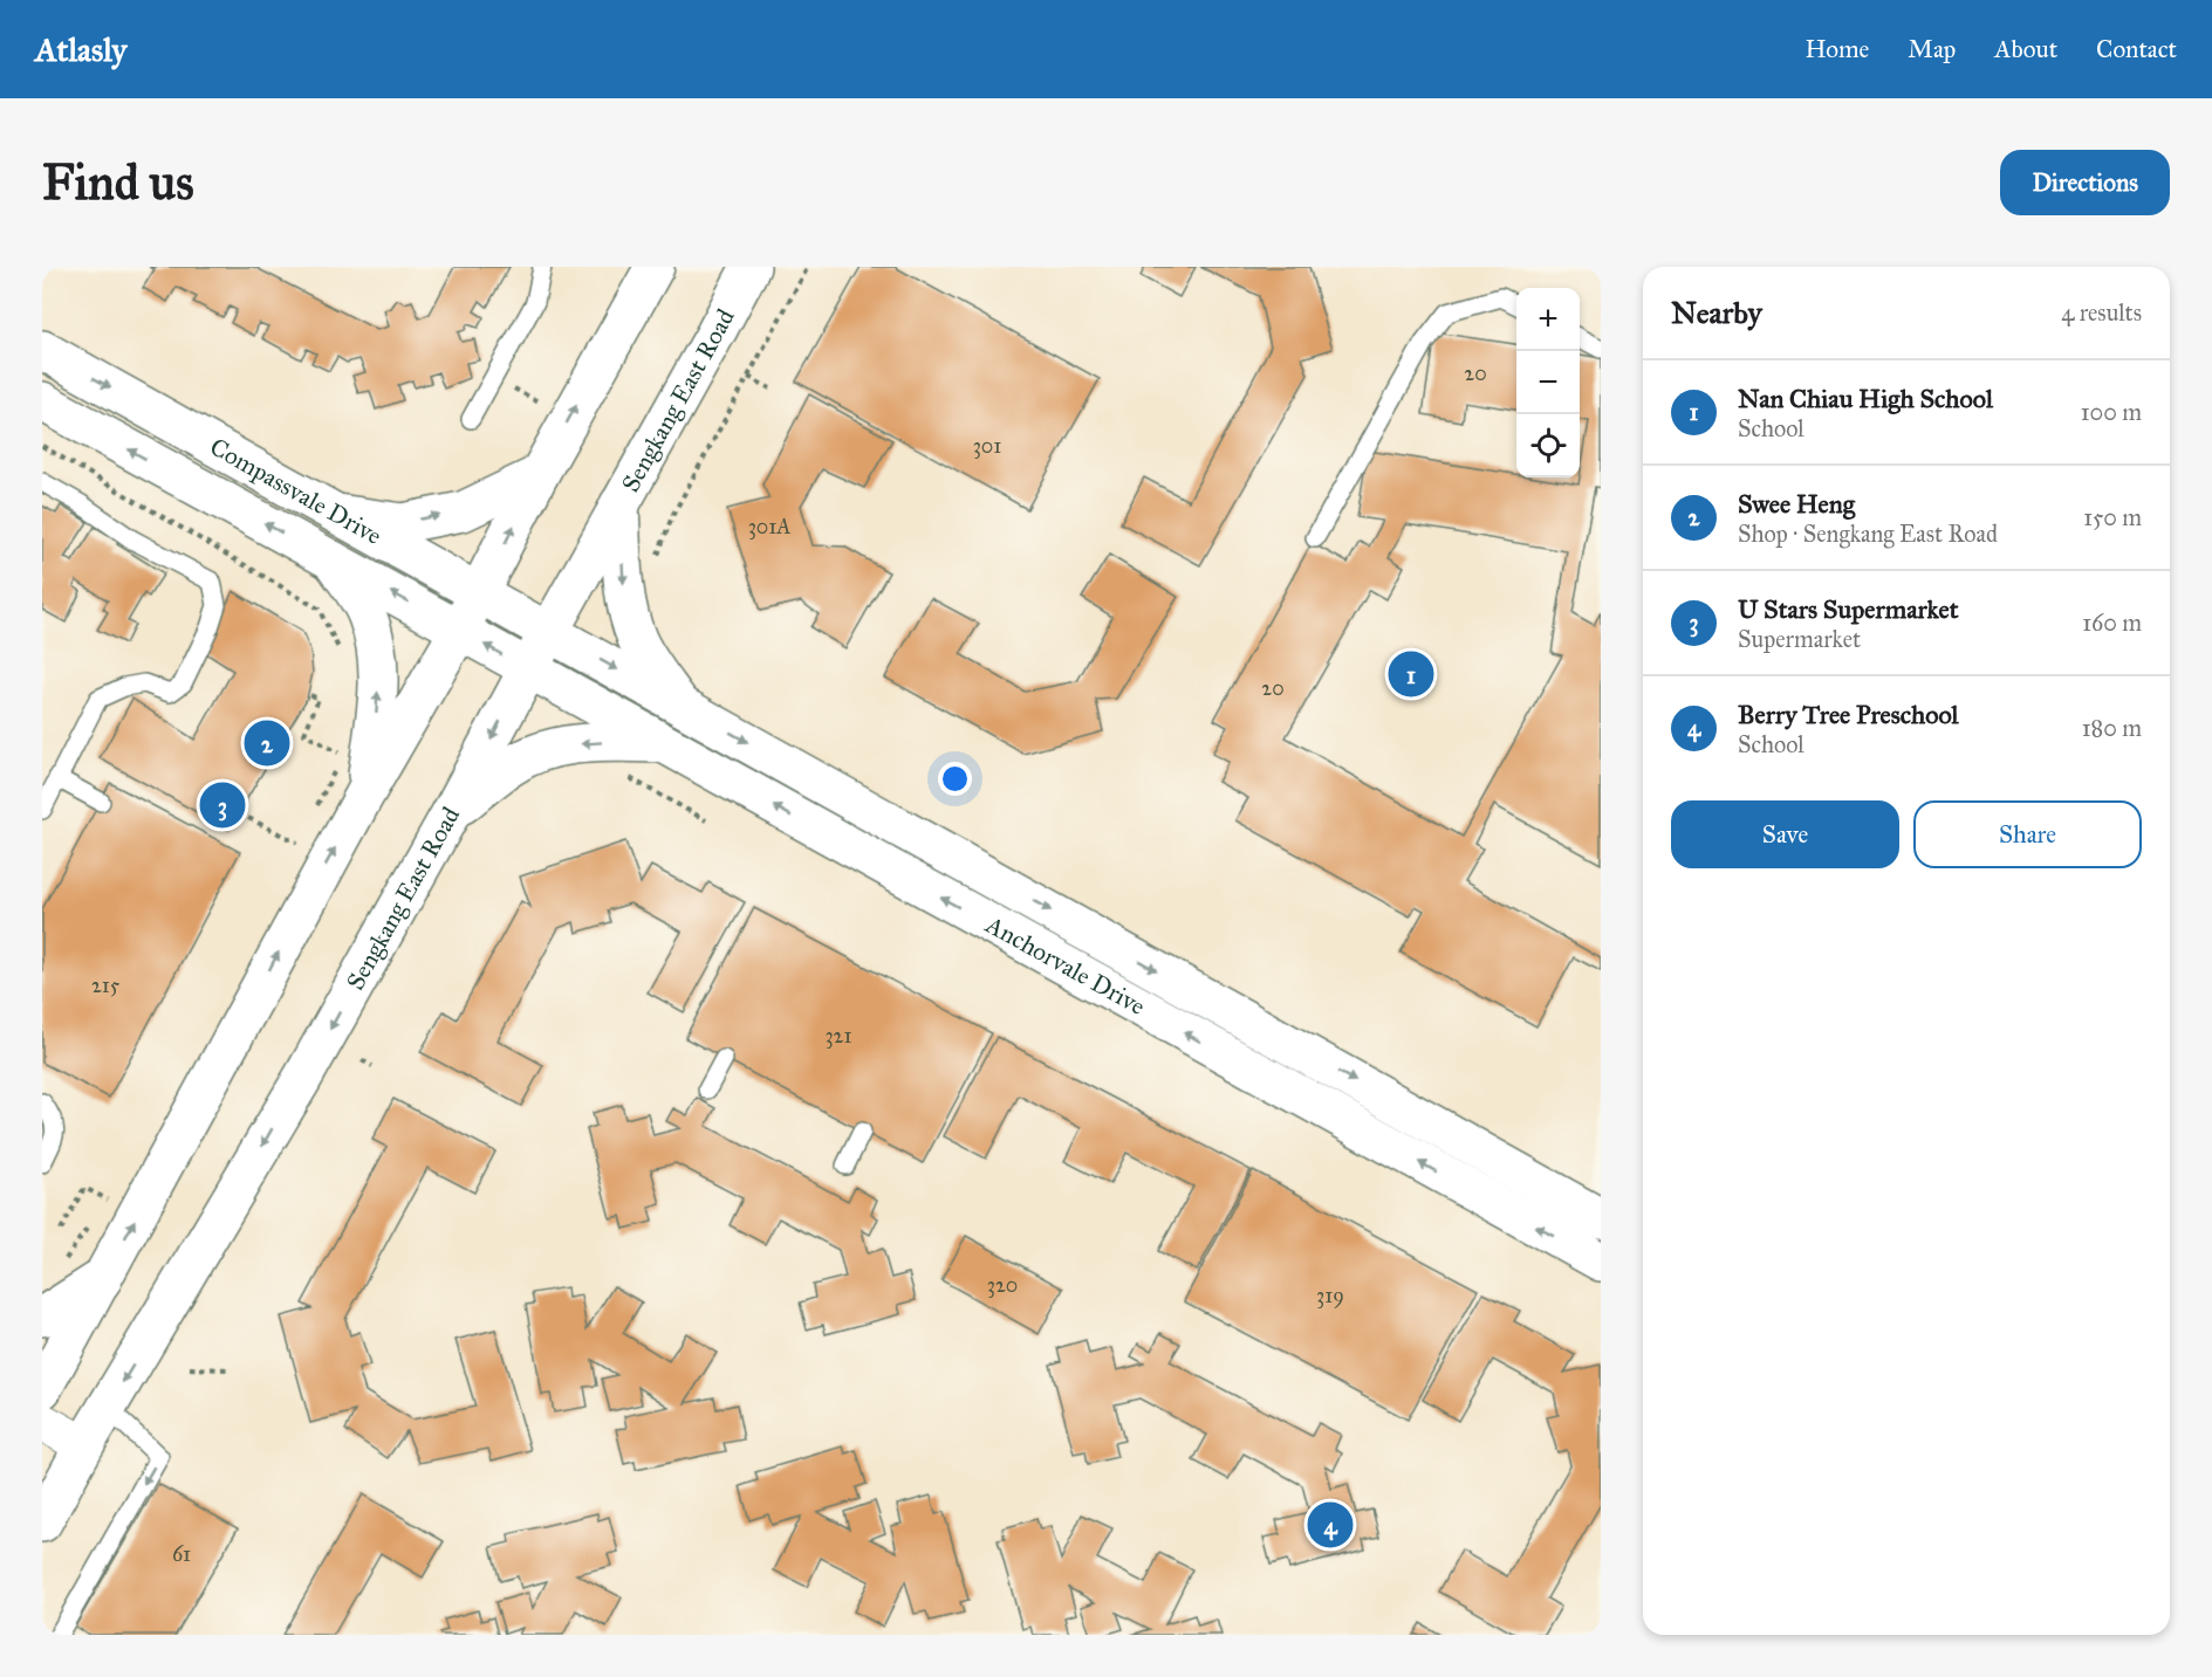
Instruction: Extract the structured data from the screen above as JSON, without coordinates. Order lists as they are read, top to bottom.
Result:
{
  "streets": {
    "main road": ["Sengkang East Road", "Compassvale Drive", "Anchorvale Drive"]
  },
  "crossings": [
    ["Sengkang East Road", "Compassvale Drive"],
    ["Sengkang East Road", "Anchorvale Drive"],
    ["Compassvale Drive", "Anchorvale Drive"]
  ],
  "house_numbers": [
    "20",
    "301",
    "301A",
    "20",
    "215",
    "321",
    "320",
    "319",
    "61"
  ],
  "page": {
    "header": "Atlasly",
    "nav": [
      "Home",
      "Map",
      "About",
      "Contact"
    ],
    "buttons": [
      "Directions",
      ["Save", "Share"]
    ],
    "title": "Find us",
    "heading": ["Nearby", "4 results"],
    "map_buttons": ["+", "−"],
    "list": [
      {
        "mark": "1",
        "name": "Nan Chiau High School",
        "note": "School",
        "value": "100 m"
      },
      {
        "mark": "2",
        "name": "Swee Heng",
        "note": "Shop · Sengkang East Road",
        "value": "150 m"
      },
      {
        "mark": "3",
        "name": "U Stars Supermarket",
        "note": "Supermarket",
        "value": "160 m"
      },
      {
        "mark": "4",
        "name": "Berry Tree Preschool",
        "note": "School",
        "value": "180 m"
      }
    ],
    "pins": [
      "1",
      "2",
      "3",
      "4"
    ]
  }
}
